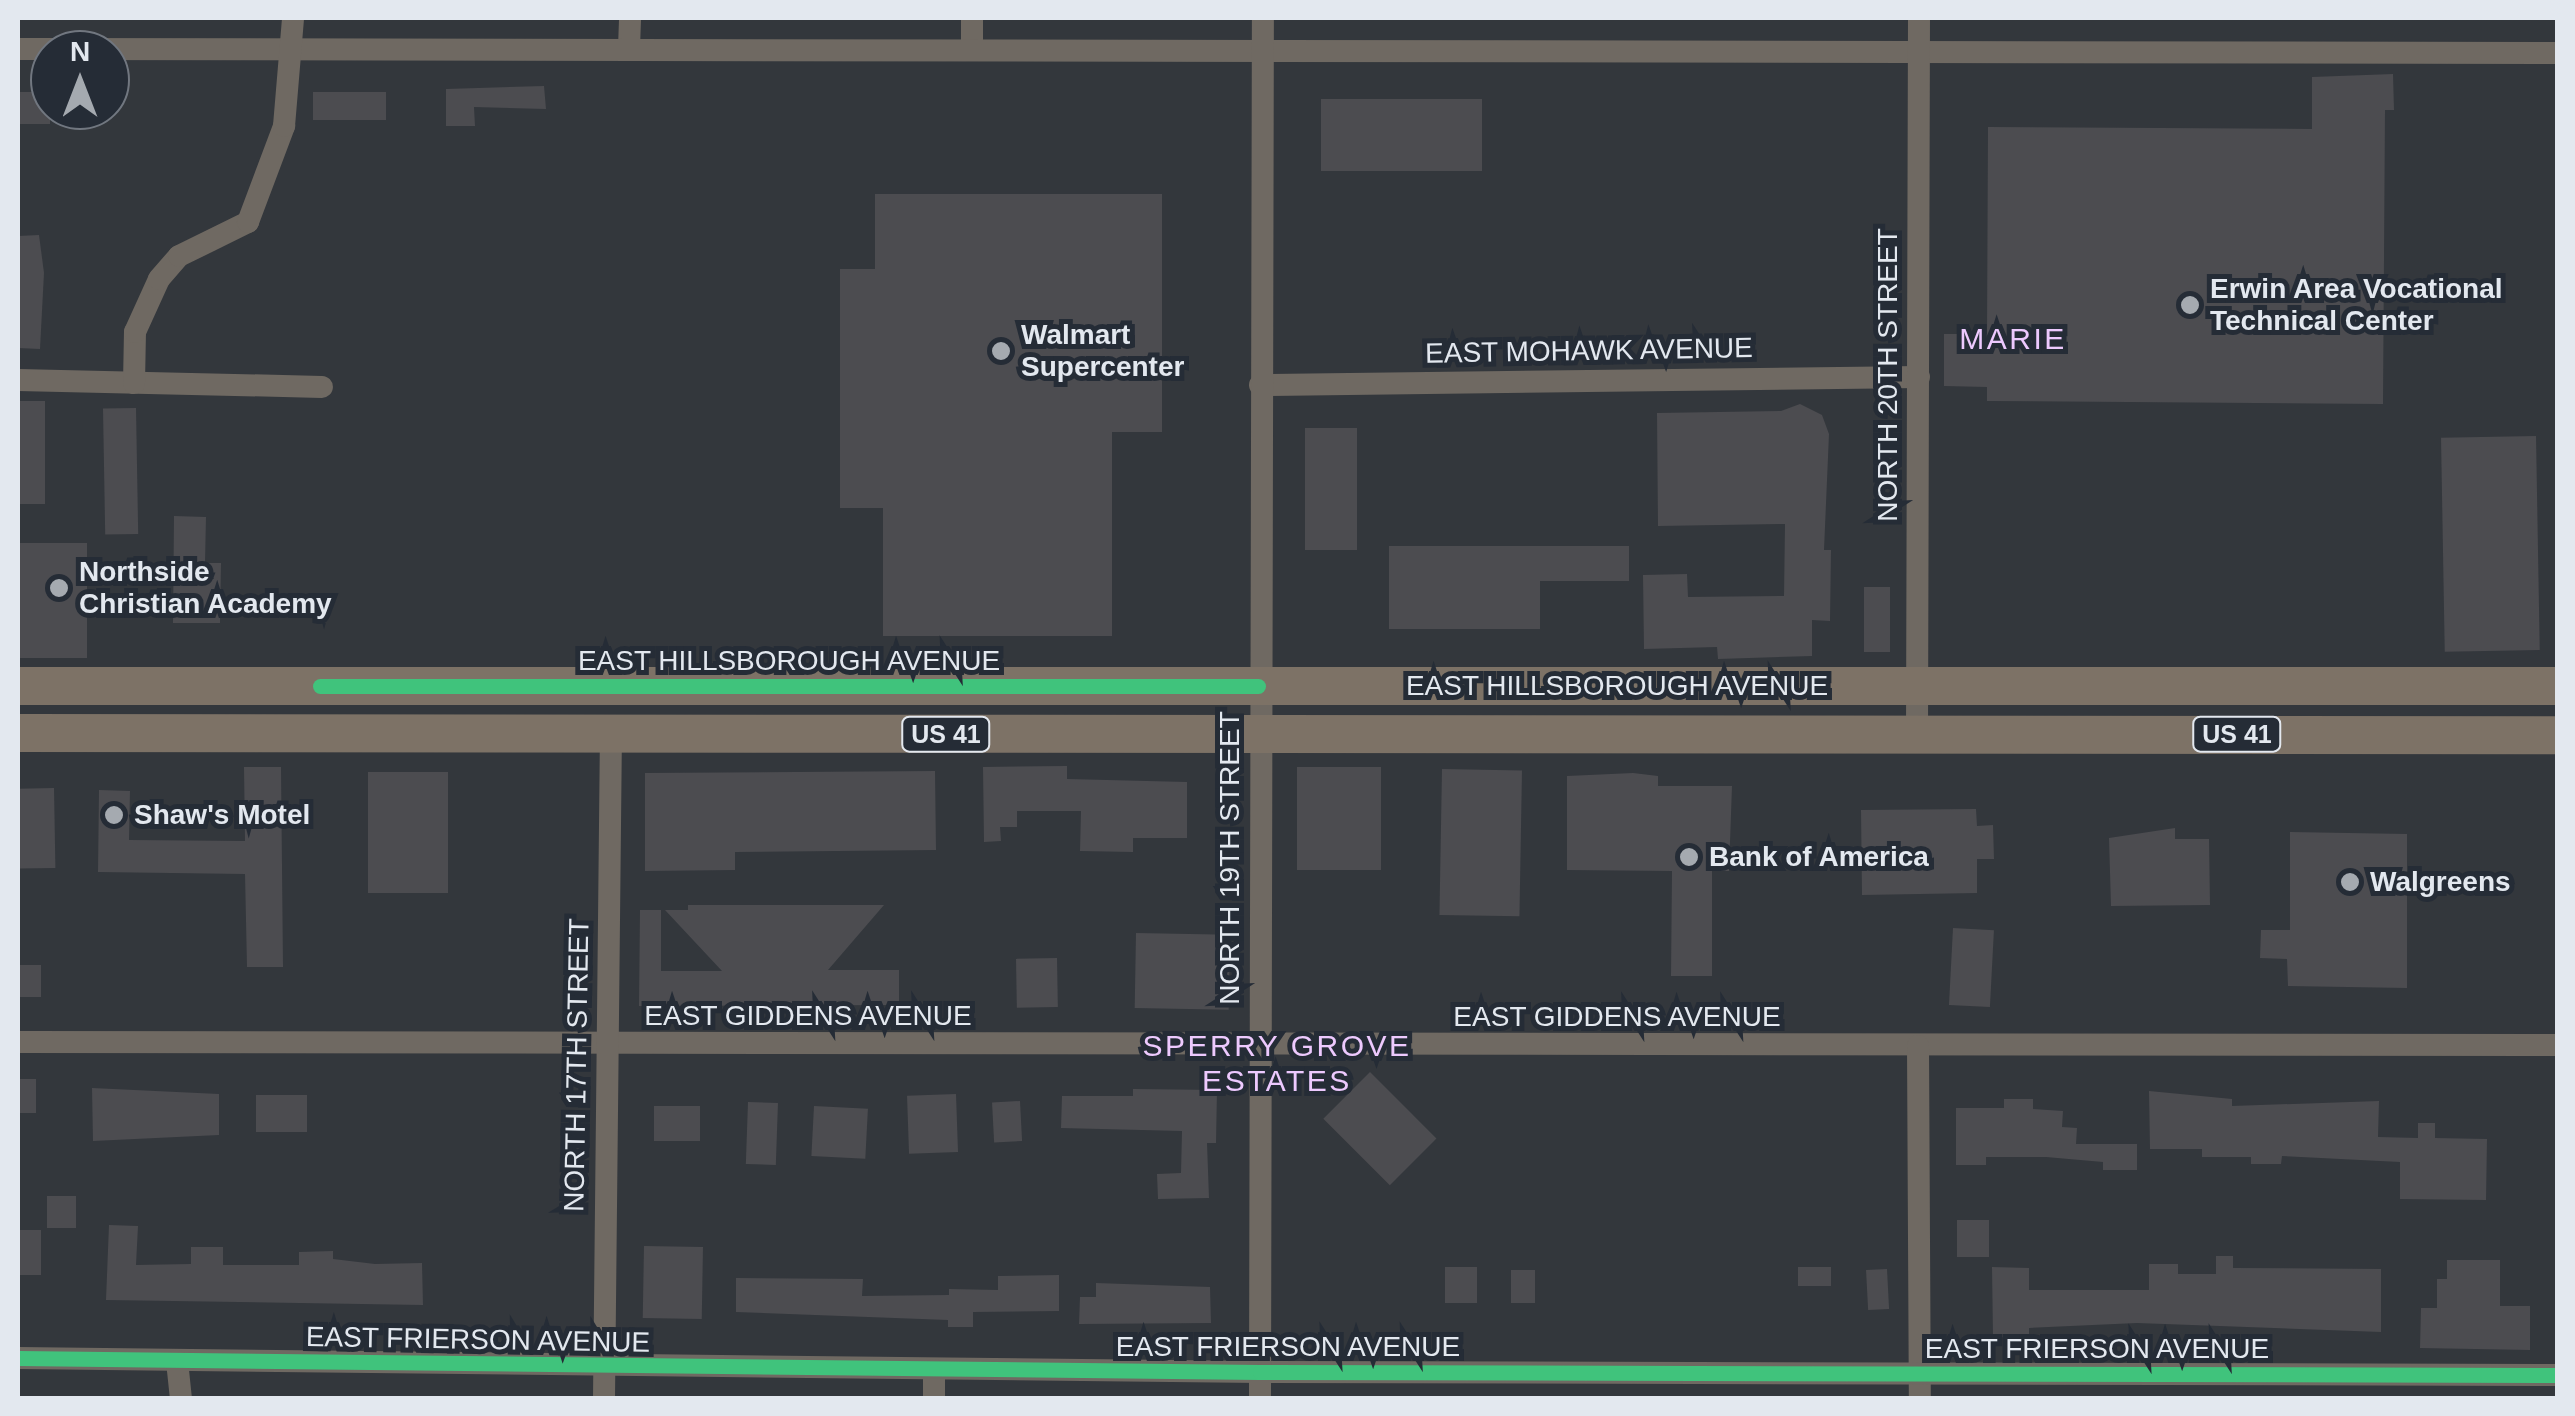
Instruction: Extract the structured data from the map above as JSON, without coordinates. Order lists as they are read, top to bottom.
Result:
{
  "streets": {
    "main road": ["EAST HILLSBOROUGH AVENUE", "US 41"],
    "street": [
      "EAST MOHAWK AVENUE",
      "NORTH 20TH STREET",
      "NORTH 19TH STREET",
      "EAST GIDDENS AVENUE",
      "NORTH 17TH STREET",
      "EAST FRIERSON AVENUE"
    ]
  },
  "crossings": [
    ["EAST MOHAWK AVENUE", "NORTH 20TH STREET"],
    ["EAST MOHAWK AVENUE", "NORTH 19TH STREET"],
    ["NORTH 20TH STREET", "EAST HILLSBOROUGH AVENUE"],
    ["EAST HILLSBOROUGH AVENUE", "NORTH 19TH STREET"],
    ["EAST HILLSBOROUGH AVENUE", "NORTH 17TH STREET"],
    ["NORTH 19TH STREET", "EAST GIDDENS AVENUE"],
    ["NORTH 19TH STREET", "EAST FRIERSON AVENUE"],
    ["EAST GIDDENS AVENUE", "NORTH 17TH STREET"],
    ["NORTH 17TH STREET", "EAST FRIERSON AVENUE"]
  ],
  "districts": ["MARIE", "SPERRY GROVE ESTATES"],
  "places": [
    "Erwin Area Vocational Technical Center",
    "Walmart Supercenter",
    "Northside Christian Academy",
    "Shaw's Motel",
    "Bank of America",
    "Walgreens"
  ],
  "north": "top"
}
